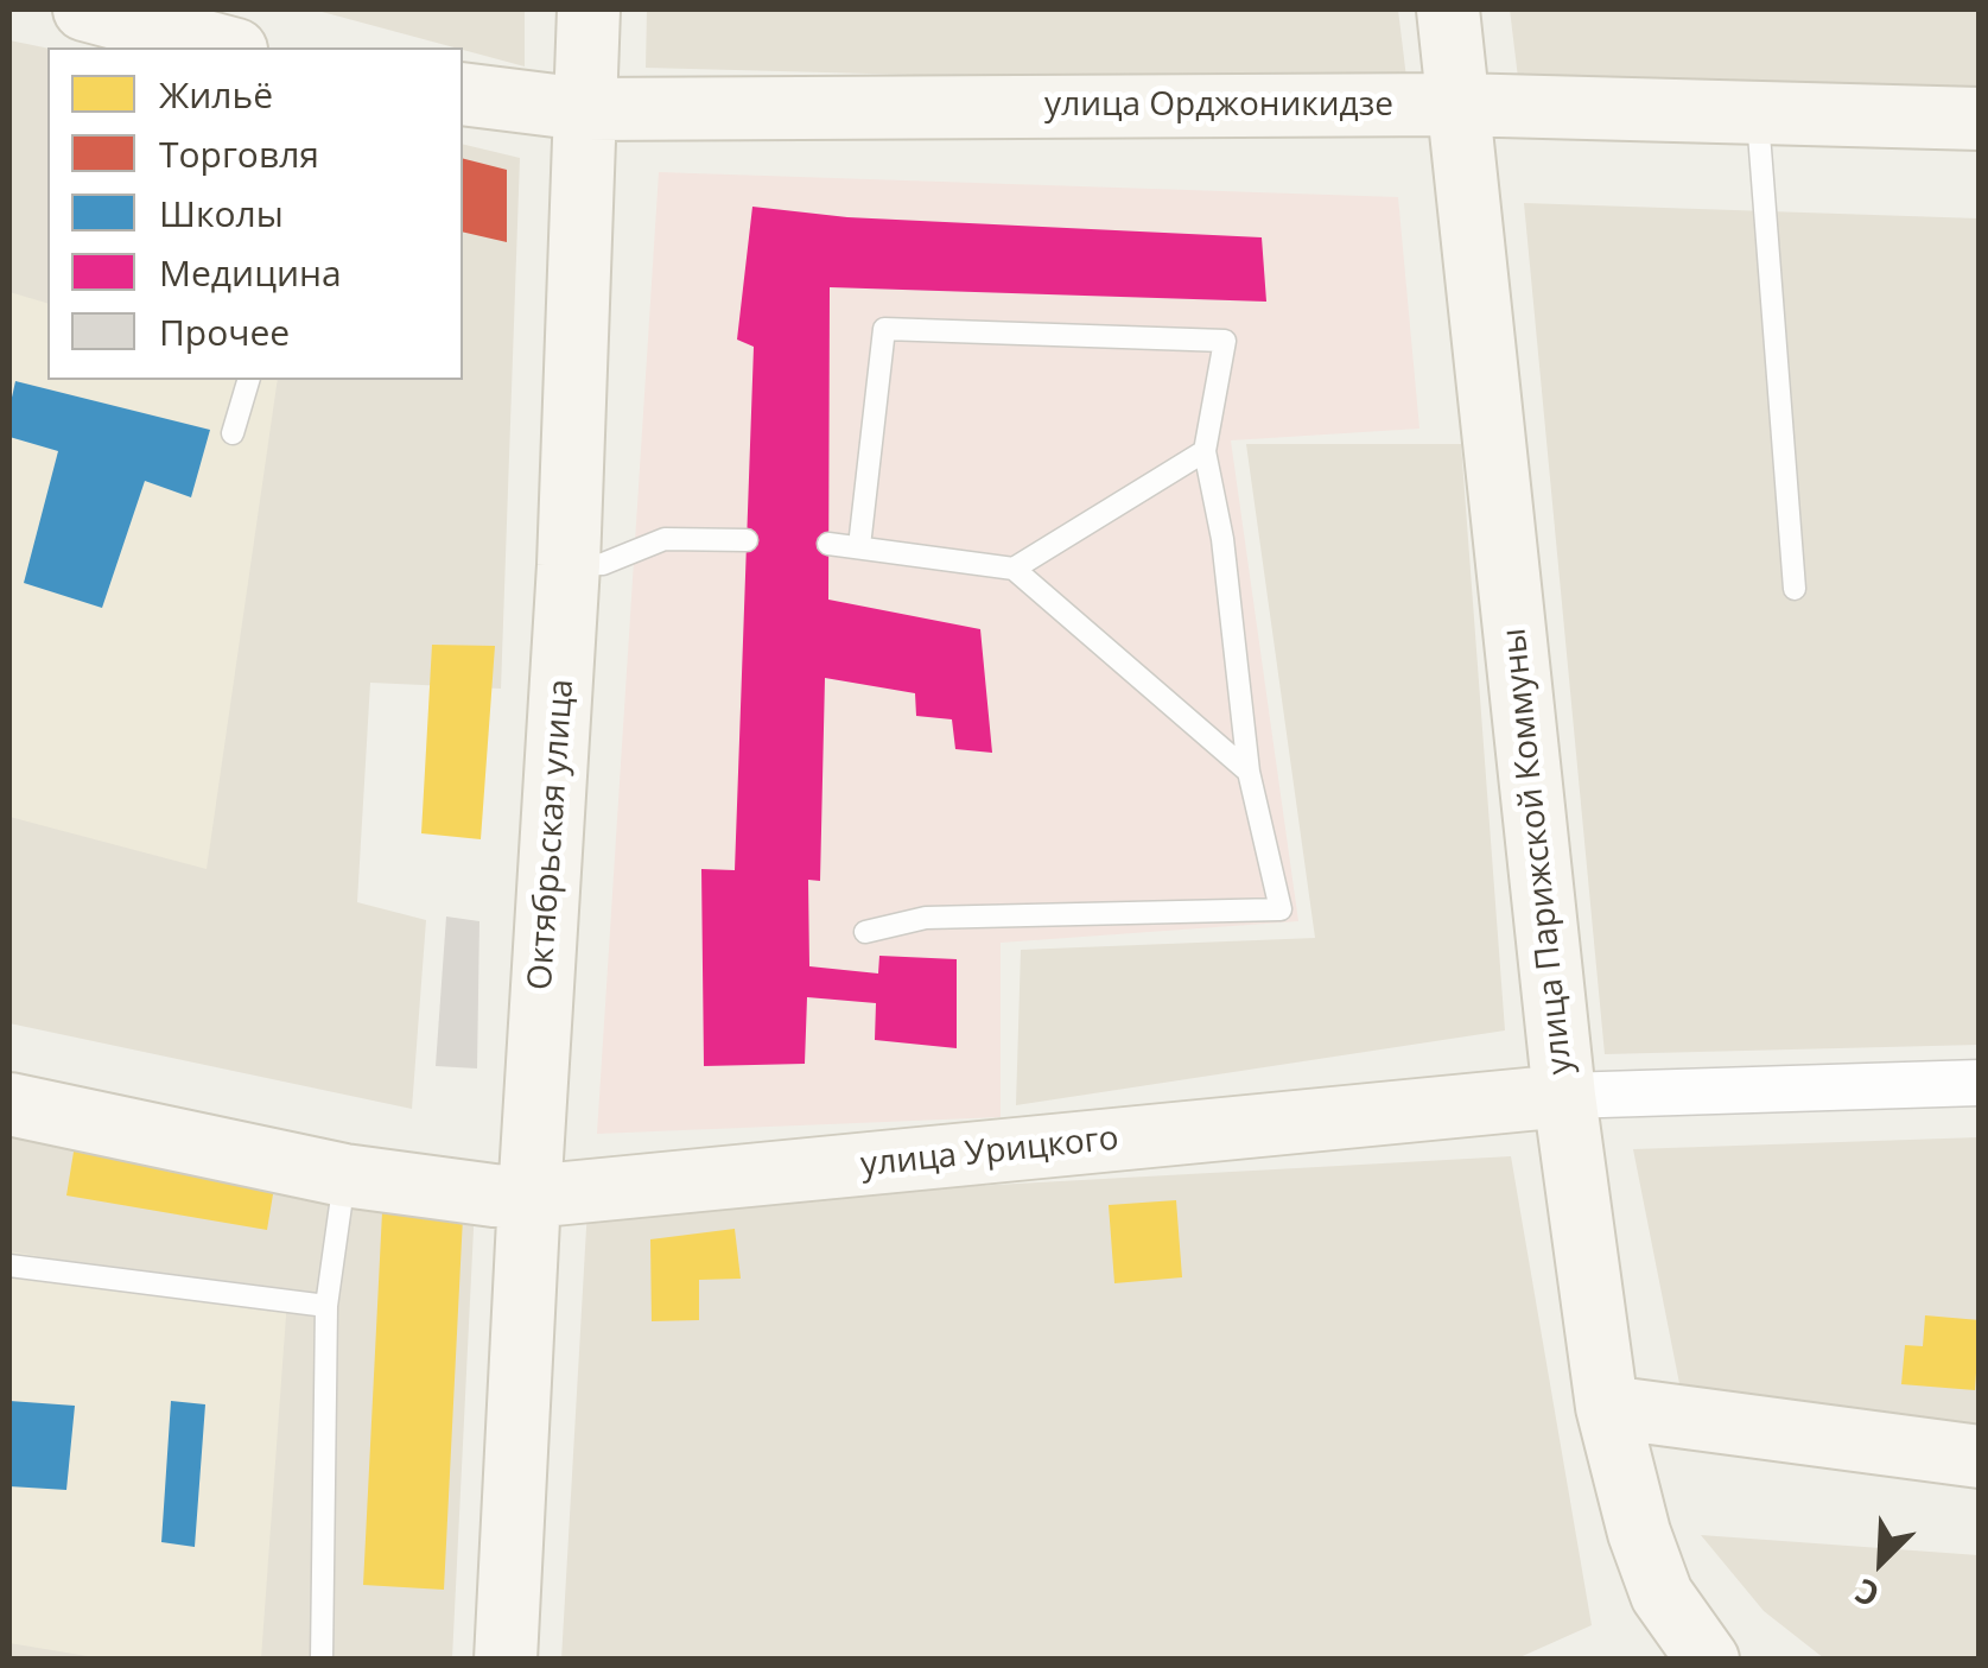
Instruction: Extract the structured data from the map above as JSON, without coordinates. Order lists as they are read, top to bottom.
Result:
{
  "streets": {
    "street": [
      "улица Орджоникидзе",
      "Октябрьская улица",
      "улица Парижской Коммуны",
      "улица Урицкого"
    ]
  },
  "crossings": [
    ["улица Орджоникидзе", "Октябрьская улица"],
    ["улица Орджоникидзе", "улица Парижской Коммуны"],
    ["Октябрьская улица", "улица Урицкого"],
    ["улица Парижской Коммуны", "улица Урицкого"]
  ],
  "legend": [
    "Жильё",
    "Торговля",
    "Школы",
    "Медицина",
    "Прочее"
  ],
  "north": "bottom left"
}
